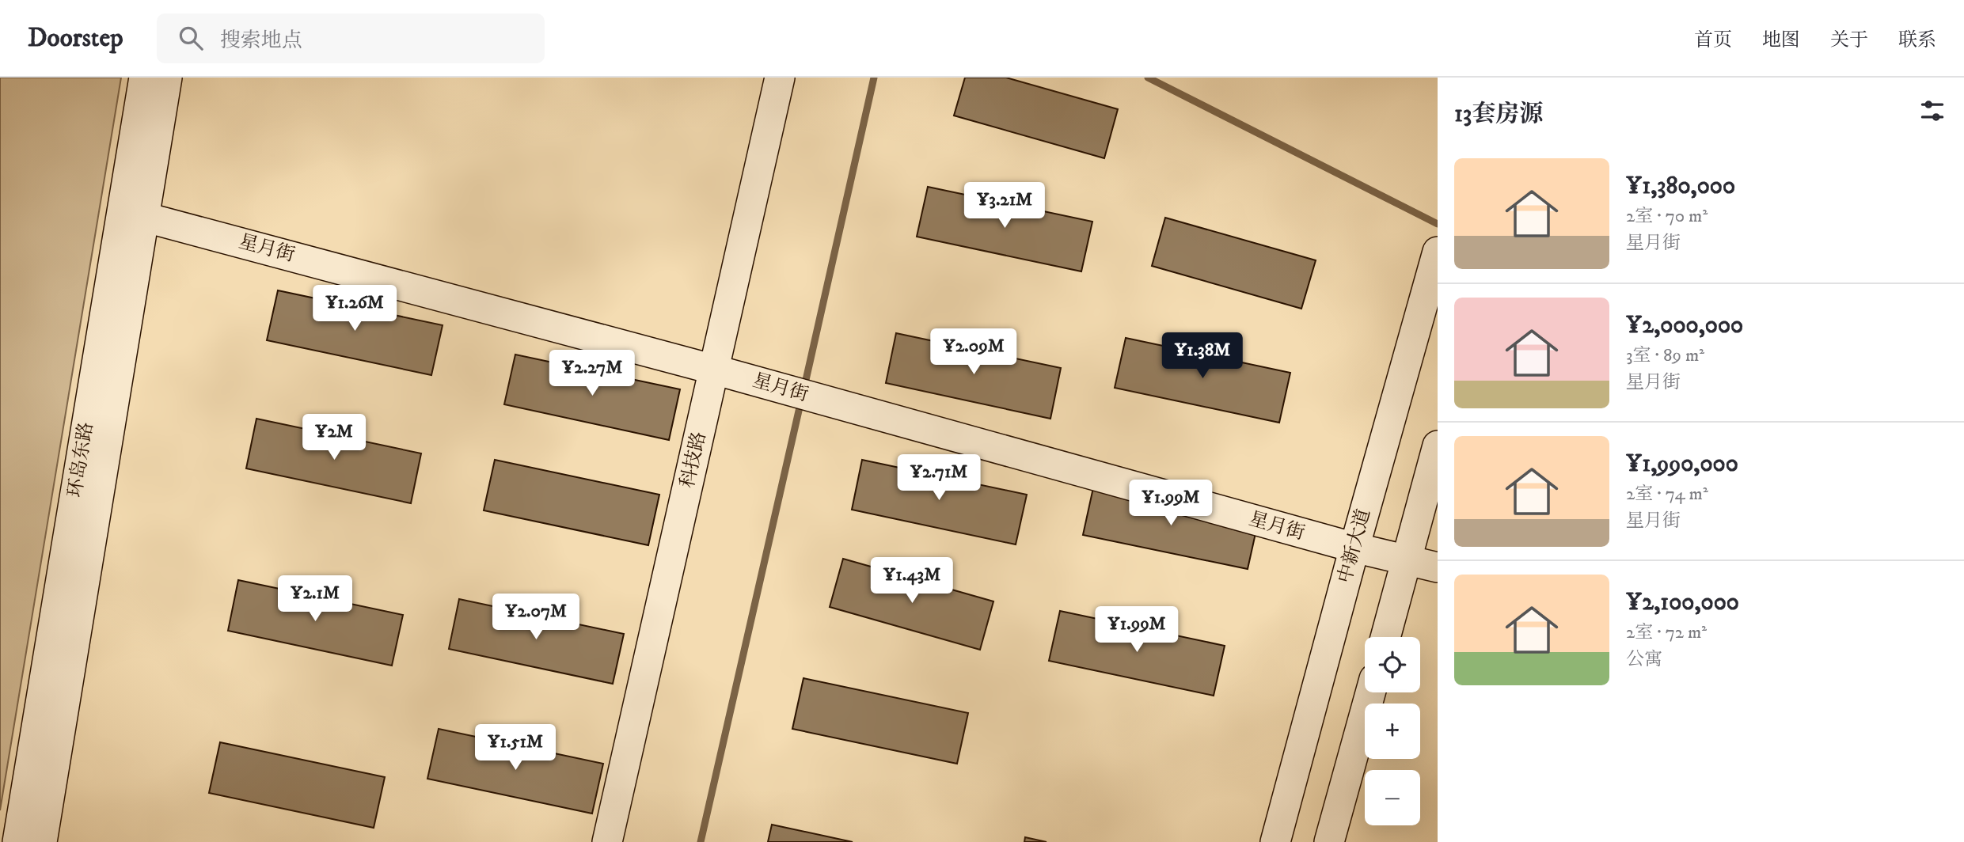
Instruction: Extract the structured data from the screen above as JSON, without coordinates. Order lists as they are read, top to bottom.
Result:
{
  "streets": {
    "street": [
      "星月街",
      "环岛东路",
      "科技路",
      "中新大道"
    ]
  },
  "crossings": [
    ["星月街", "环岛东路"],
    ["星月街", "科技路"],
    ["星月街", "中新大道"]
  ],
  "page": {
    "header": "Doorstep",
    "search": "搜索地点",
    "nav": [
      "首页",
      "地图",
      "关于",
      "联系"
    ],
    "heading": "13套房源",
    "list": [
      {
        "name": "¥1,380,000",
        "note": "2室 · 70 m² · 星月街"
      },
      {
        "name": "¥2,000,000",
        "note": "3室 · 89 m² · 星月街"
      },
      {
        "name": "¥1,990,000",
        "note": "2室 · 74 m² · 星月街"
      },
      {
        "name": "¥2,100,000",
        "note": "2室 · 72 m² · 公寓"
      }
    ],
    "price": [
      "¥3.21M",
      "¥1.26M",
      "¥2.09M",
      "¥1.38M",
      "¥2.27M",
      "¥2M",
      "¥2.71M",
      "¥1.99M",
      "¥1.43M",
      "¥2.1M",
      "¥2.07M",
      "¥1.99M",
      "¥1.51M"
    ],
    "map_buttons": ["+", "−"]
  }
}
